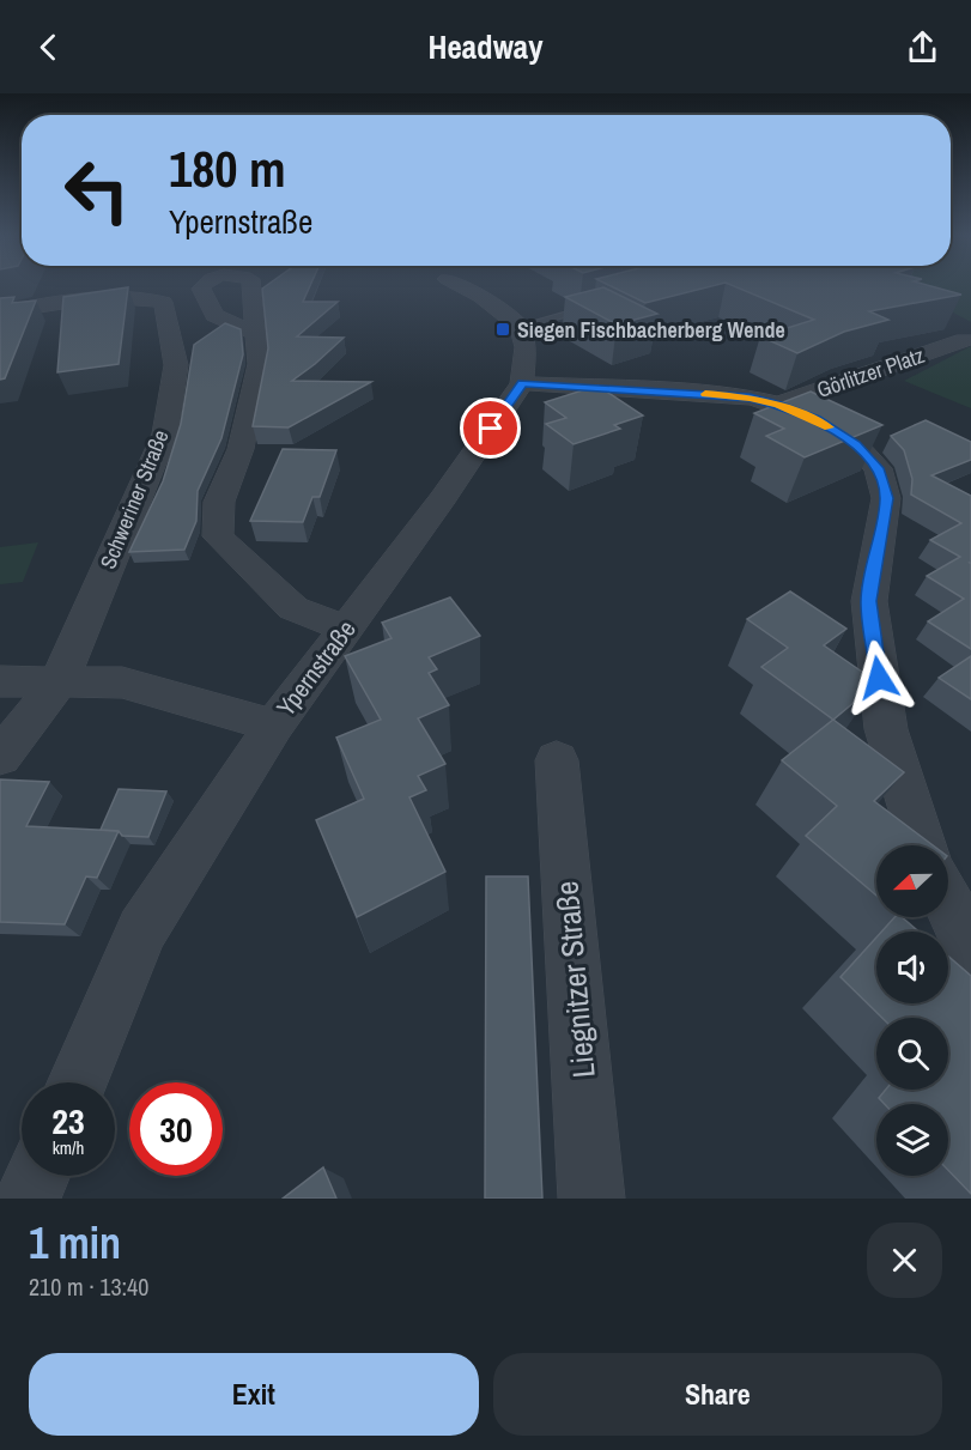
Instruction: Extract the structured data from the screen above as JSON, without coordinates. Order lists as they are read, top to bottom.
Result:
{
  "streets": {
    "street": [
      "Görlitzer Platz",
      "Schweriner Straße",
      "Ypernstraße",
      "Liegnitzer Straße"
    ]
  },
  "places": {
    "transit": ["Siegen Fischbacherberg Wende"]
  },
  "north": "left",
  "page": {
    "header": "Headway",
    "turn": ["180 m", "Ypernstraße"],
    "speed": "23 km/h",
    "limit": "30",
    "heading": ["1 min", "210 m · 13:40"],
    "buttons": ["Exit", "Share"]
  }
}
